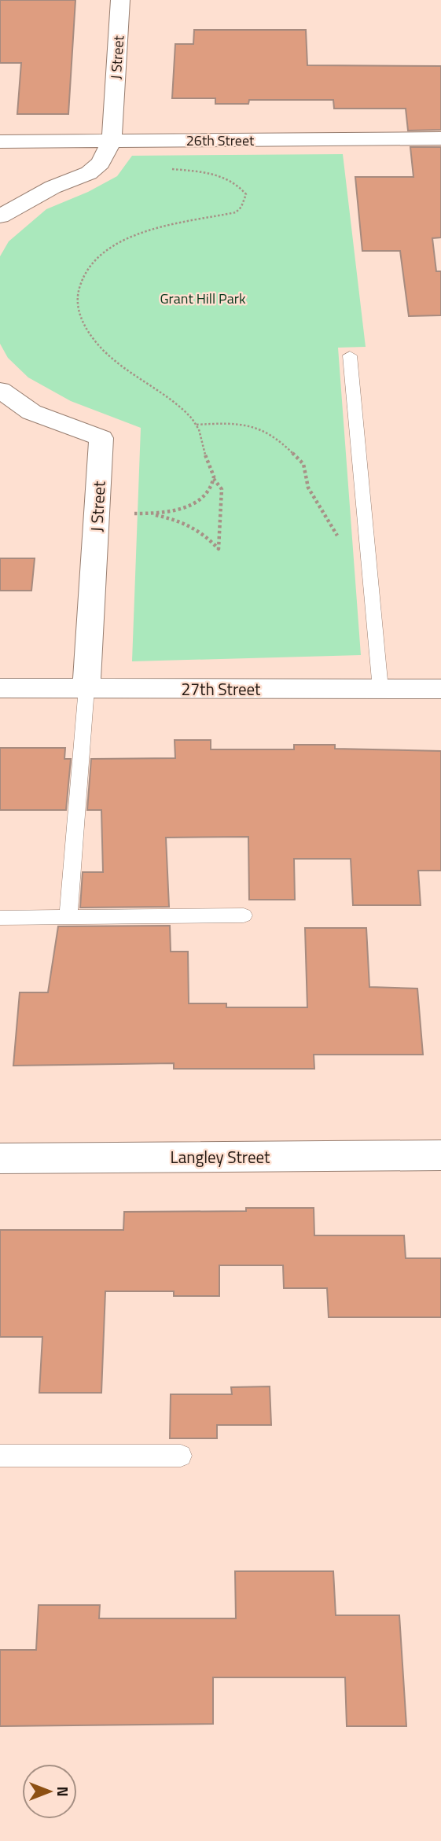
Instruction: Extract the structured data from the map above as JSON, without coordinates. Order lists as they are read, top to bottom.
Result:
{
  "streets": {
    "street": [
      "J Street",
      "26th Street",
      "27th Street",
      "Langley Street"
    ]
  },
  "crossings": [
    ["J Street", "26th Street"],
    ["J Street", "27th Street"]
  ],
  "parks": ["Grant Hill Park"],
  "north": "right"
}
